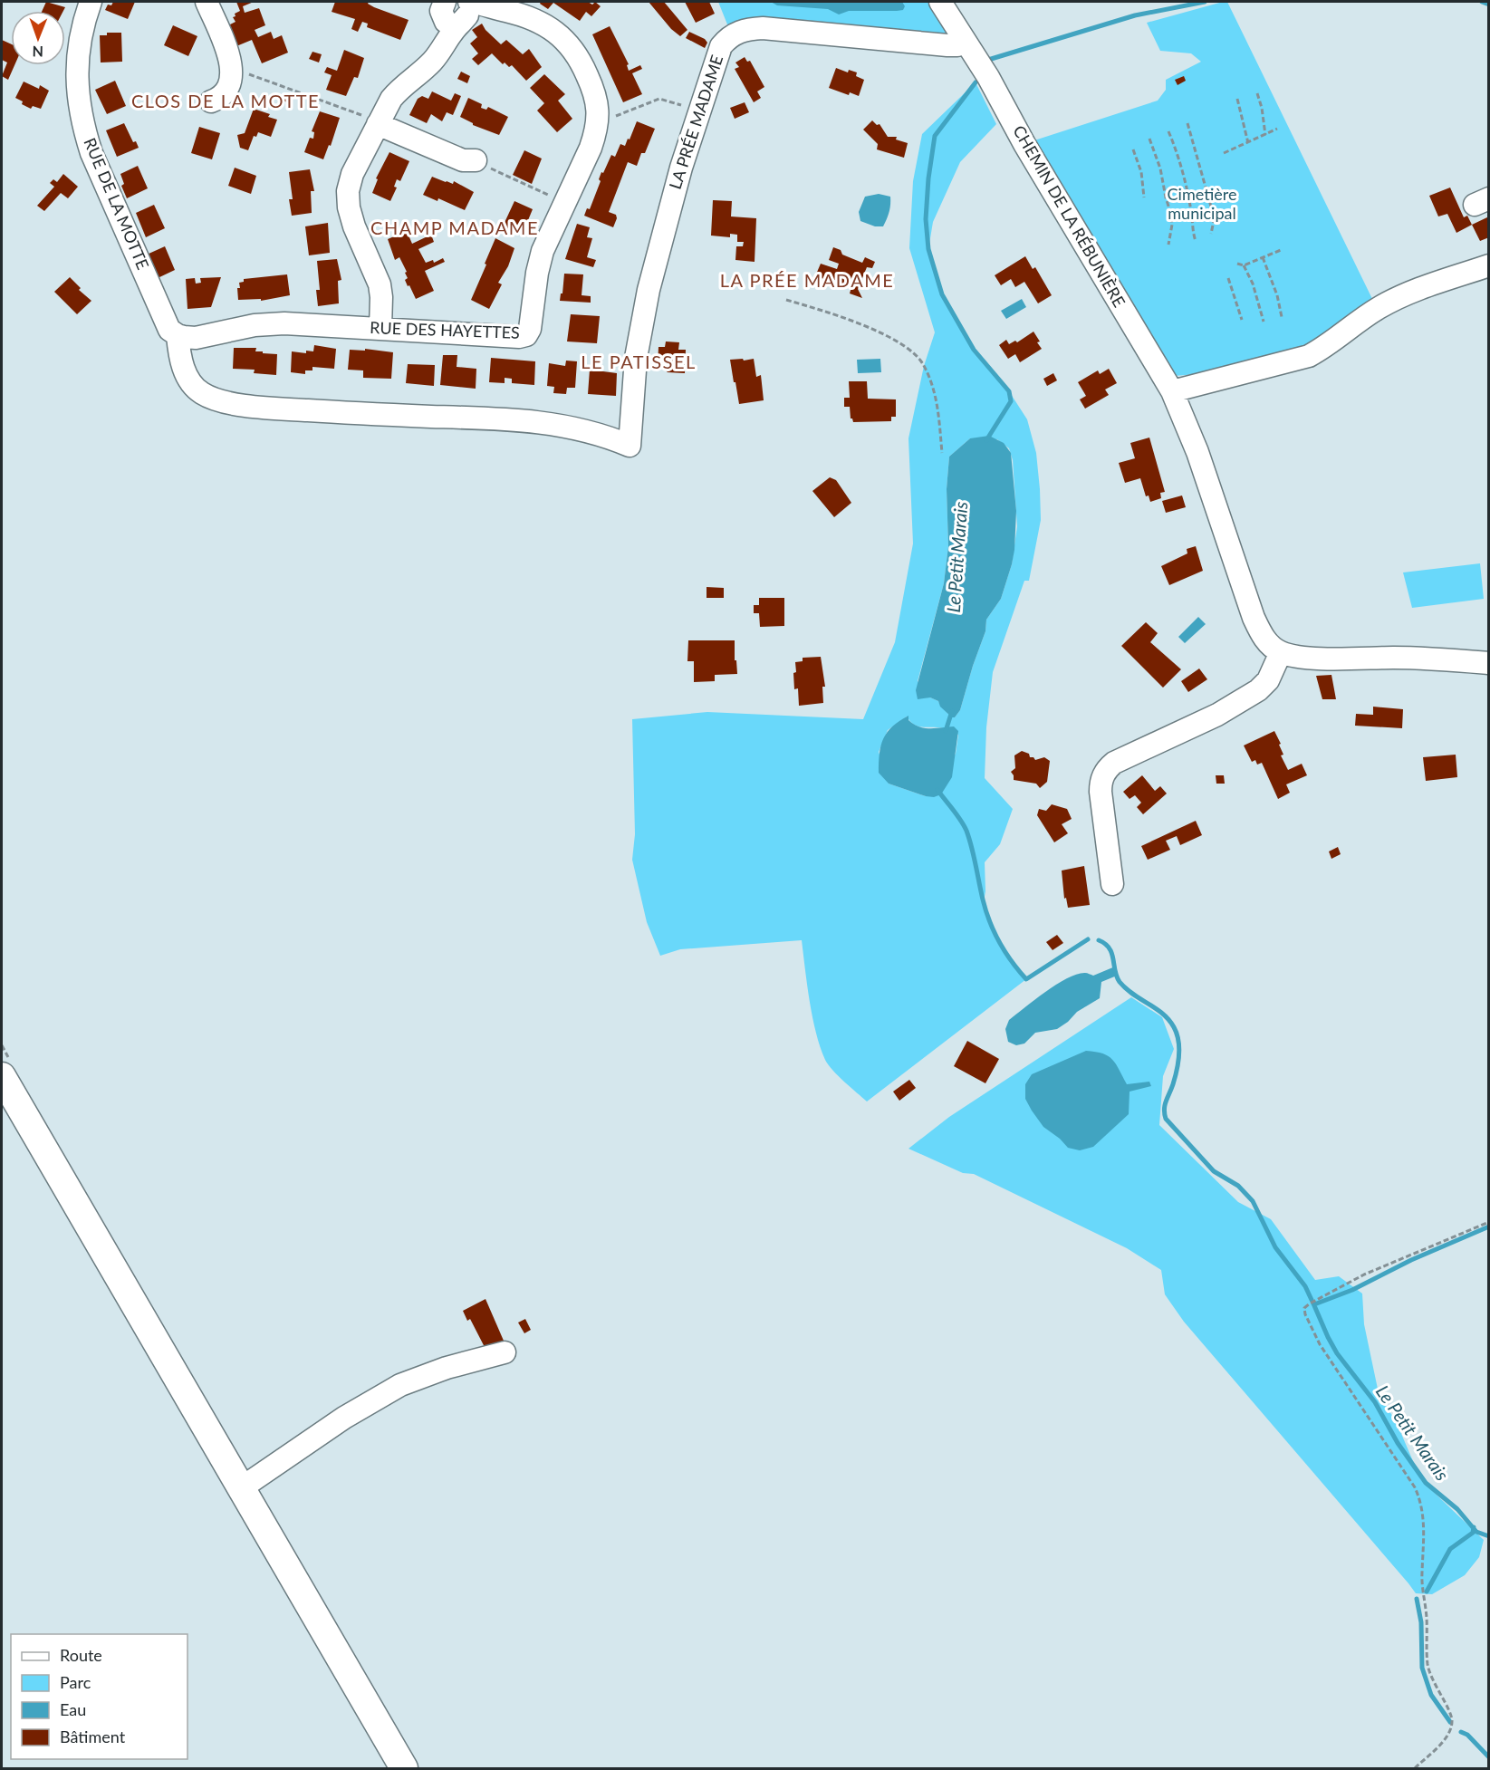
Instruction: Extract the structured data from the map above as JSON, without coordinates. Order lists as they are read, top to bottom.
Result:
{
  "streets": {
    "street": [
      "LA PRÉE MADAME",
      "RUE DE LA MOTTE",
      "CHEMIN DE LA RÉBUNIÈRE",
      "RUE DES HAYETTES"
    ]
  },
  "crossings": [
    ["LA PRÉE MADAME", "RUE DE LA MOTTE"],
    ["LA PRÉE MADAME", "CHEMIN DE LA RÉBUNIÈRE"],
    ["LA PRÉE MADAME", "RUE DES HAYETTES"],
    ["RUE DE LA MOTTE", "RUE DES HAYETTES"]
  ],
  "districts": [
    "CLOS DE LA MOTTE",
    "CHAMP MADAME",
    "LA PRÉE MADAME",
    "LE PATISSEL"
  ],
  "water": ["Le Petit Marais"],
  "parks": ["Cimetière municipal"],
  "legend": [
    "Route",
    "Parc",
    "Eau",
    "Bâtiment"
  ],
  "north": "bottom"
}
